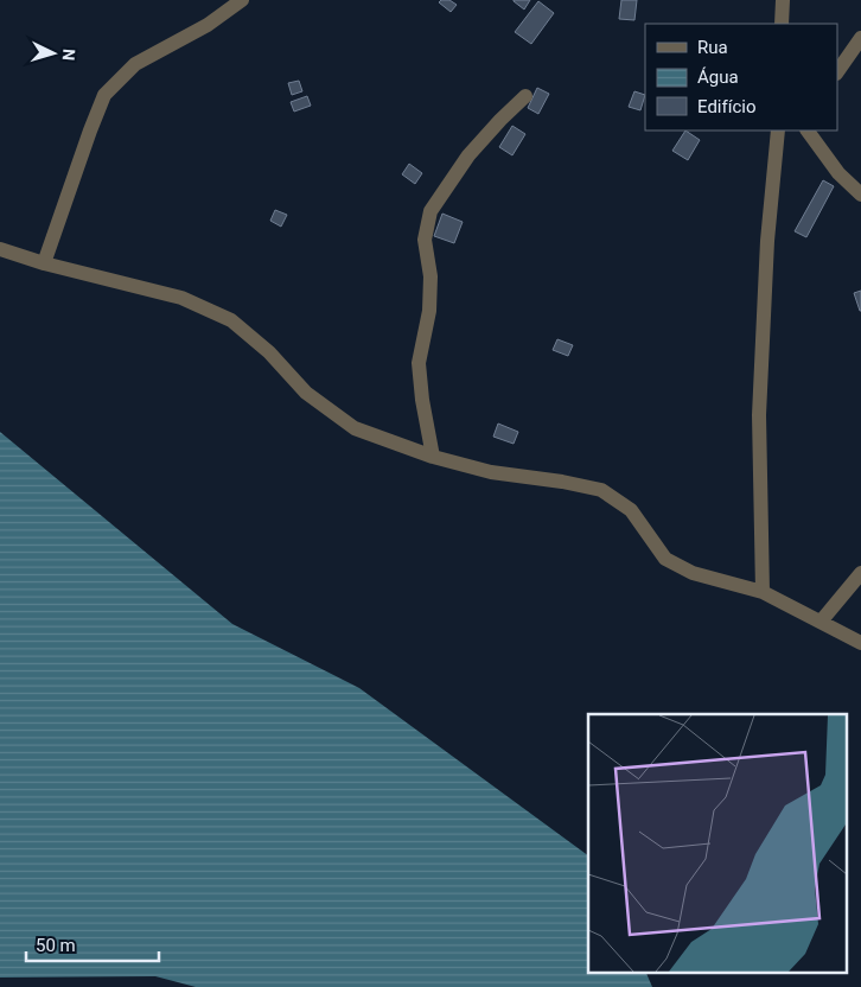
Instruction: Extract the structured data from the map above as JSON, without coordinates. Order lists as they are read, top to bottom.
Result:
{
  "legend": ["Rua", "Água", "Edifício"],
  "scale_bar": "50 m",
  "north": "right"
}
